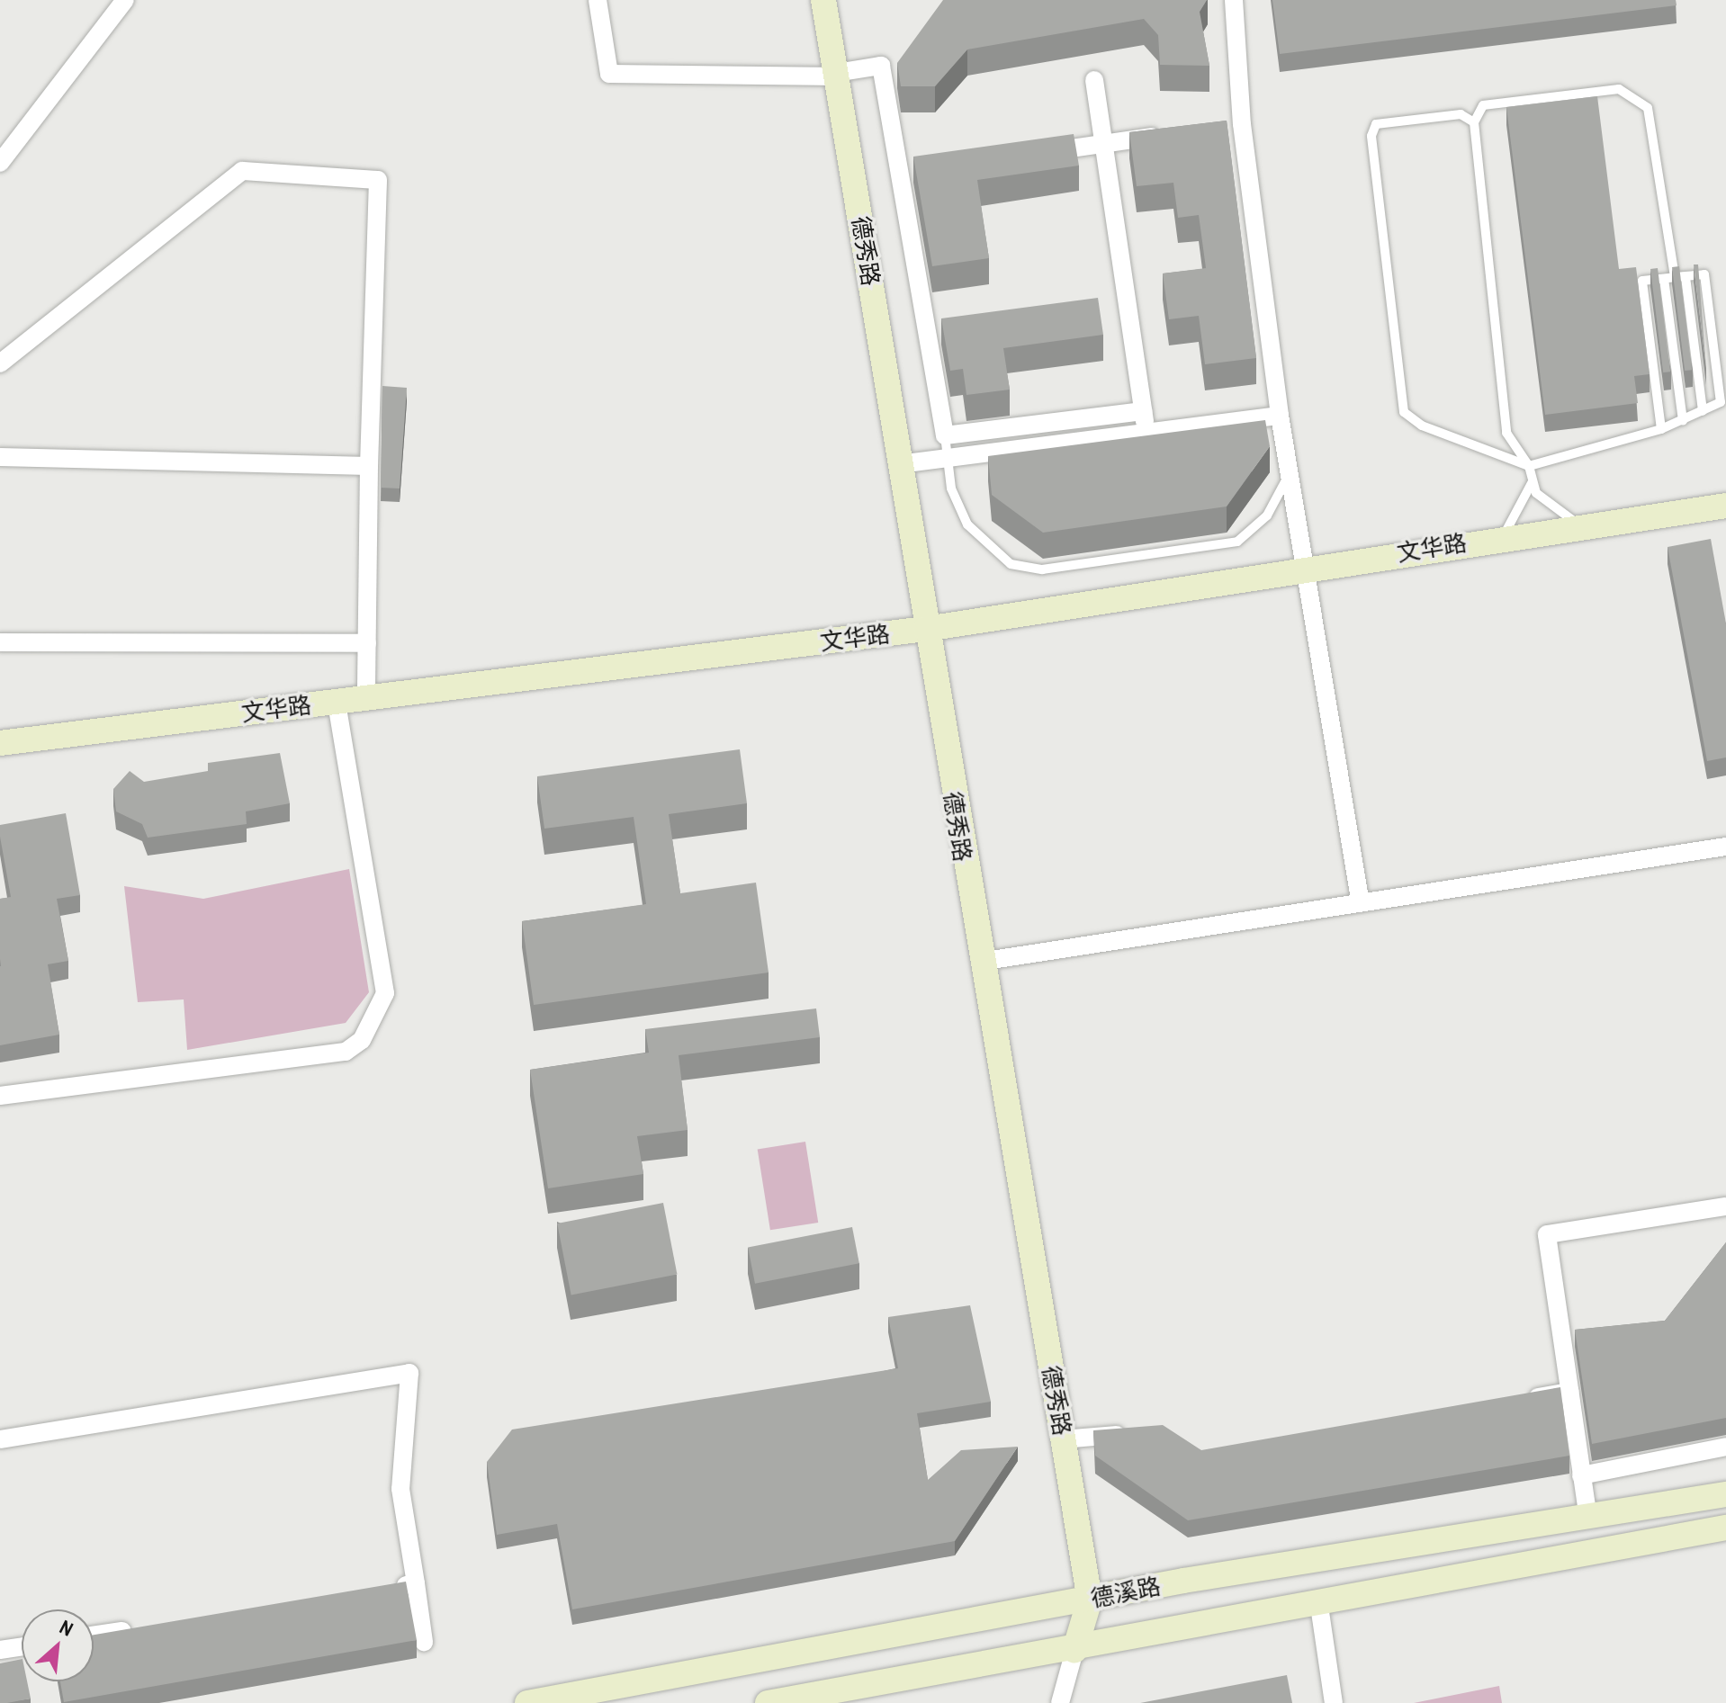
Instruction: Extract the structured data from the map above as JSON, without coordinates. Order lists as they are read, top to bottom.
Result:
{
  "streets": {
    "street": ["德秀路", "文华路", "德溪路"]
  },
  "crossings": [
    ["德秀路", "文华路"],
    ["德秀路", "德溪路"]
  ],
  "north": "top right"
}
